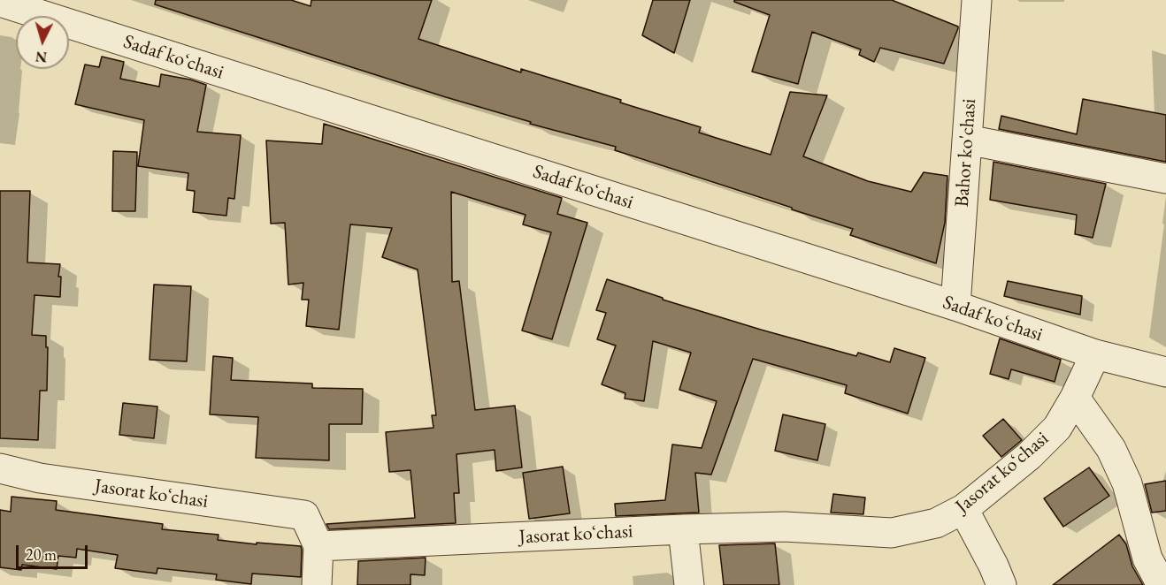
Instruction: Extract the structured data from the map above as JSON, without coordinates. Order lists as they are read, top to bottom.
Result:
{
  "streets": {
    "street": ["Sadaf koʻchasi", "Bahor ko'chasi", "Jasorat koʻchasi"]
  },
  "crossings": [
    ["Sadaf koʻchasi", "Bahor ko'chasi"],
    ["Sadaf koʻchasi", "Jasorat koʻchasi"]
  ],
  "scale_bar": "20 m",
  "north": "bottom"
}
